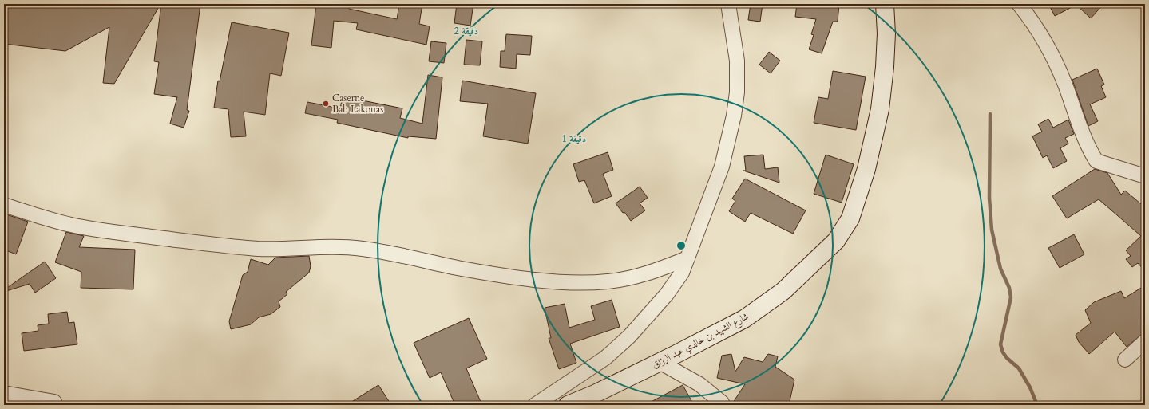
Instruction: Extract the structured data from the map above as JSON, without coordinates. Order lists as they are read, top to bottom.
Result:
{
  "streets": {
    "main road": ["شارع الشهيد بن خالدي عبد الرزاق"]
  },
  "places": ["Caserne Bab Lakouas"],
  "rings": ["2 دقيقة", "1 دقيقة"]
}
